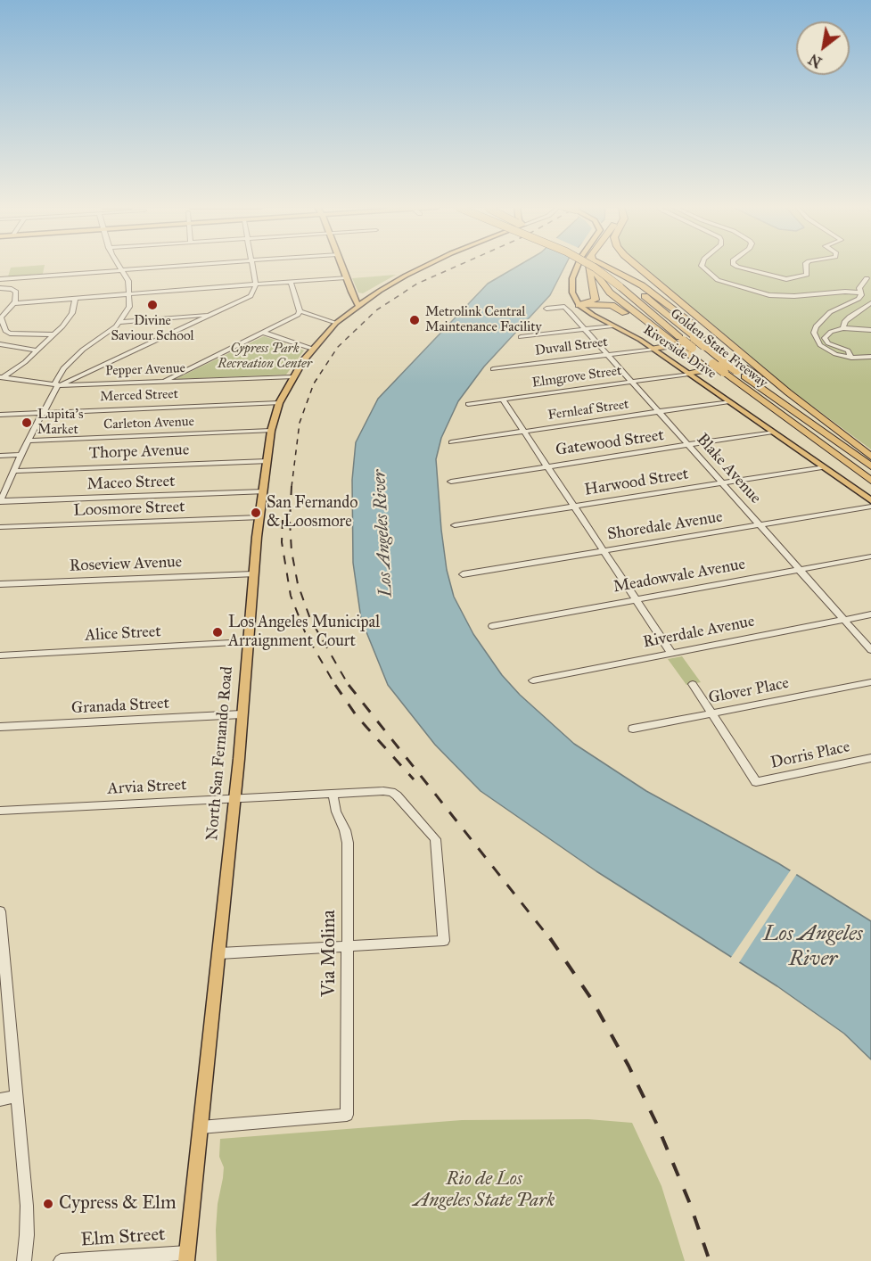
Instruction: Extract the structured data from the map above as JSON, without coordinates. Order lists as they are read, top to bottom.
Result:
{
  "streets": {
    "highway": ["Golden State Freeway"],
    "main road": ["Riverside Drive", "North San Fernando Road"],
    "street": [
      "Duvall Street",
      "Pepper Avenue",
      "Elmgrove Street",
      "Merced Street",
      "Fernleaf Street",
      "Carleton Avenue",
      "Gatewood Street",
      "Thorpe Avenue",
      "Blake Avenue",
      "Harwood Street",
      "Maceo Street",
      "Loosmore Street",
      "Shoredale Avenue",
      "Roseview Avenue",
      "Meadowvale Avenue",
      "Riverdale Avenue",
      "Alice Street",
      "Glover Place",
      "Granada Street",
      "Dorris Place",
      "Arvia Street",
      "Via Molina",
      "Elm Street"
    ]
  },
  "crossings": [
    ["Duvall Street", "Riverside Drive"],
    ["Duvall Street", "Blake Avenue"],
    ["Riverside Drive", "Elmgrove Street"],
    ["Riverside Drive", "Fernleaf Street"],
    ["Riverside Drive", "Gatewood Street"],
    ["Riverside Drive", "Harwood Street"],
    ["Pepper Avenue", "North San Fernando Road"],
    ["Elmgrove Street", "Blake Avenue"],
    ["Merced Street", "North San Fernando Road"],
    ["Fernleaf Street", "Blake Avenue"],
    ["Carleton Avenue", "North San Fernando Road"],
    ["Gatewood Street", "Blake Avenue"],
    ["Thorpe Avenue", "North San Fernando Road"],
    ["Blake Avenue", "Harwood Street"],
    ["Blake Avenue", "Shoredale Avenue"],
    ["Blake Avenue", "Meadowvale Avenue"],
    ["Blake Avenue", "Riverdale Avenue"],
    ["Maceo Street", "North San Fernando Road"],
    ["Loosmore Street", "North San Fernando Road"],
    ["Roseview Avenue", "North San Fernando Road"],
    ["Alice Street", "North San Fernando Road"],
    ["Glover Place", "Dorris Place"],
    ["Granada Street", "North San Fernando Road"],
    ["North San Fernando Road", "Arvia Street"],
    ["North San Fernando Road", "Via Molina"],
    ["North San Fernando Road", "Elm Street"],
    ["Arvia Street", "Via Molina"]
  ],
  "water": ["Los Angeles River"],
  "parks": ["Cypress Park Recreation Center", "Rio de Los Angeles State Park"],
  "places": [
    "Divine Saviour School",
    "Metrolink Central Maintenance Facility",
    "Lupita's Market",
    "San Fernando & Loosmore",
    "Los Angeles Municipal Arraignment Court",
    "Cypress & Elm"
  ],
  "north": "bottom left"
}
